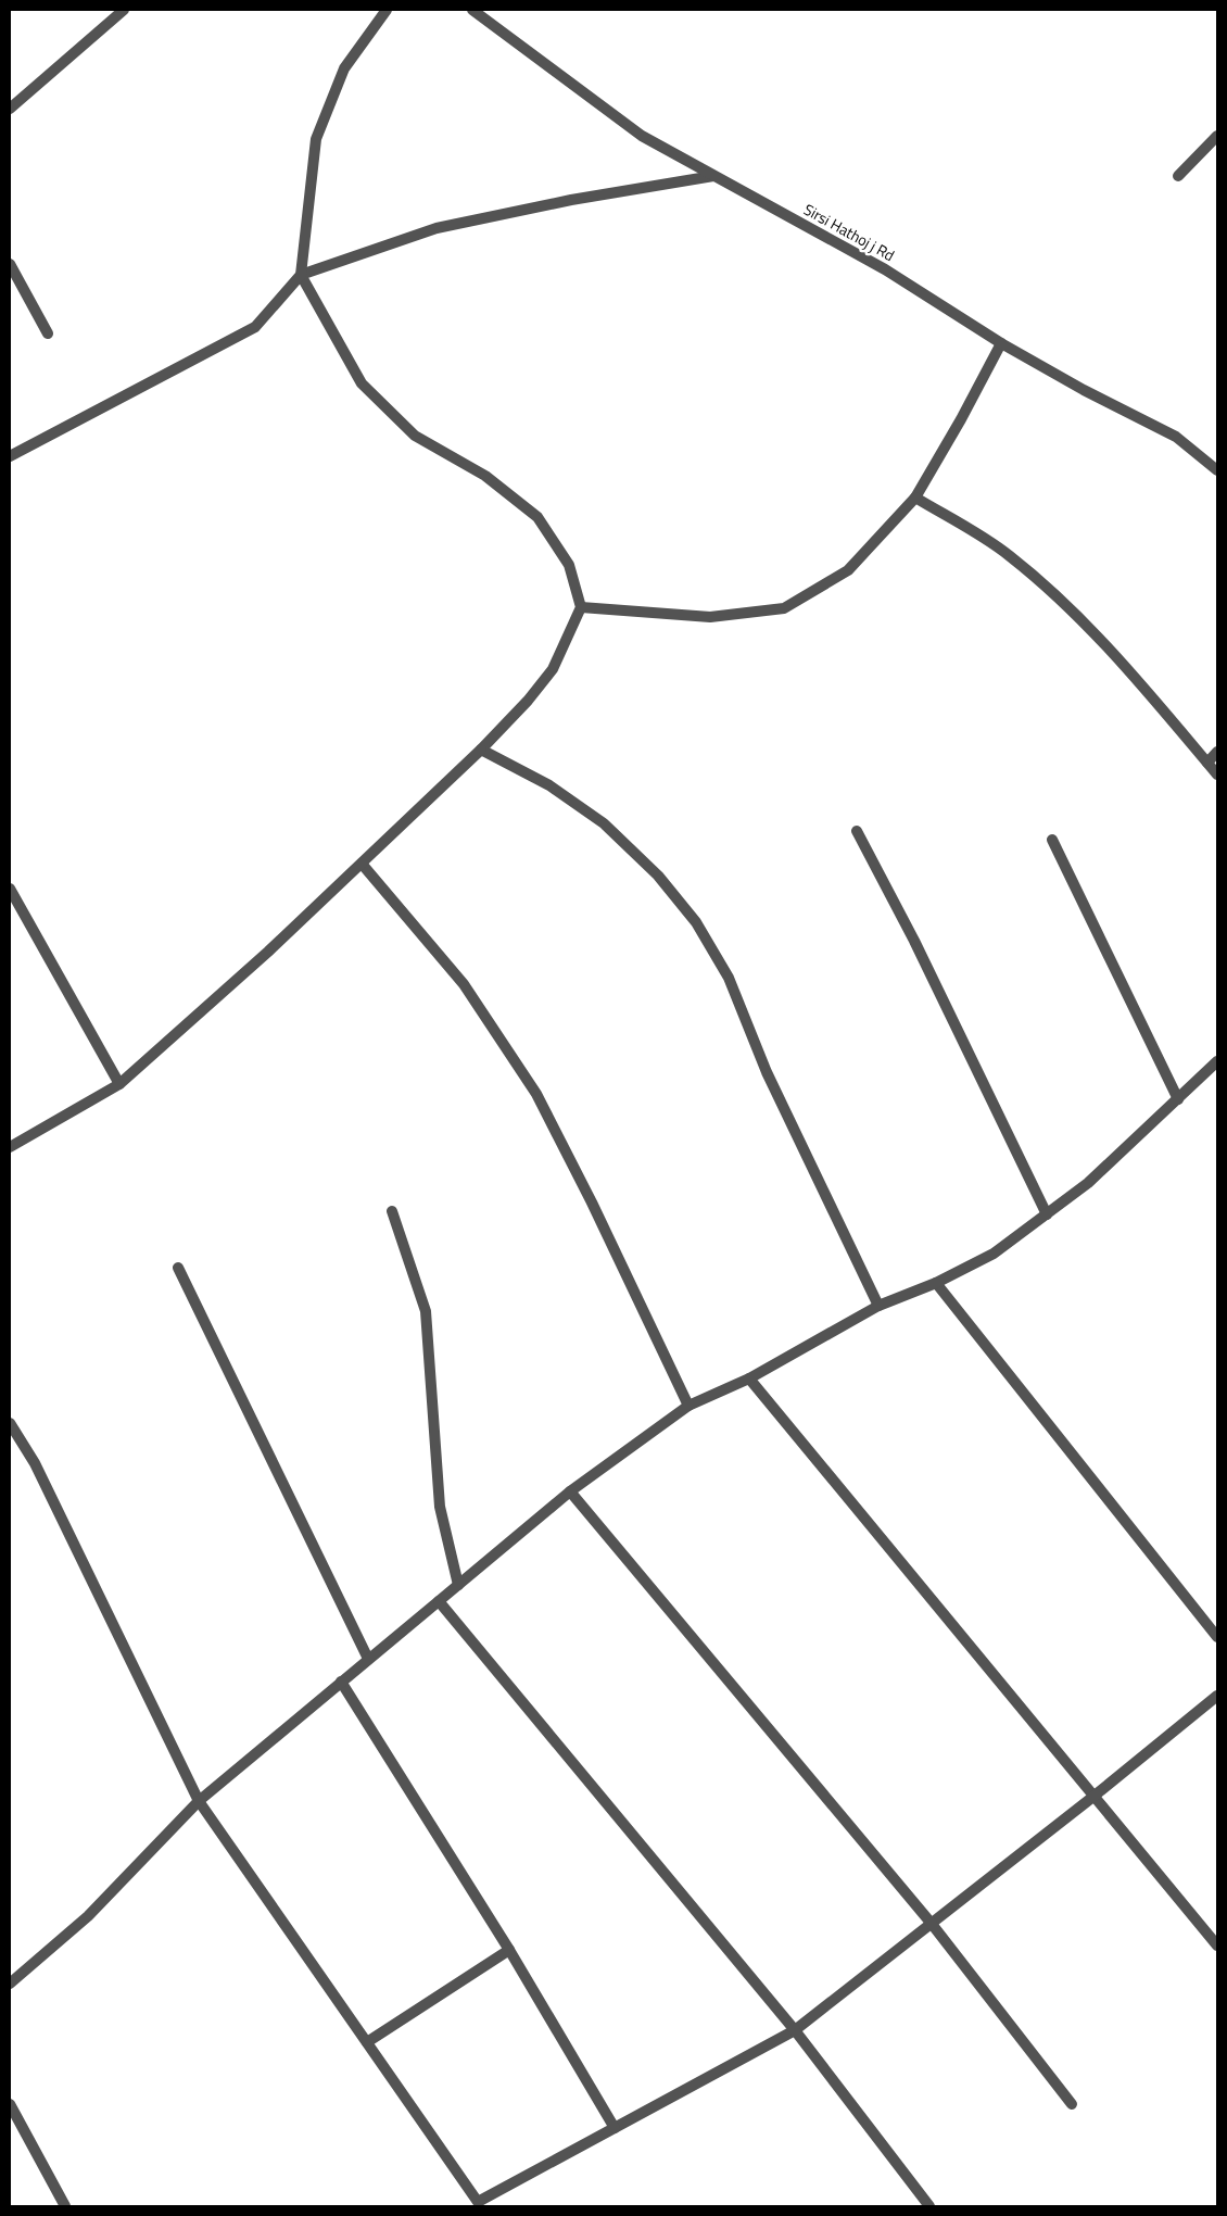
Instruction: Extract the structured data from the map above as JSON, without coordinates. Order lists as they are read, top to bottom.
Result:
{
  "streets": {
    "street": ["Sirsi Hathoj j Rd"]
  }
}
